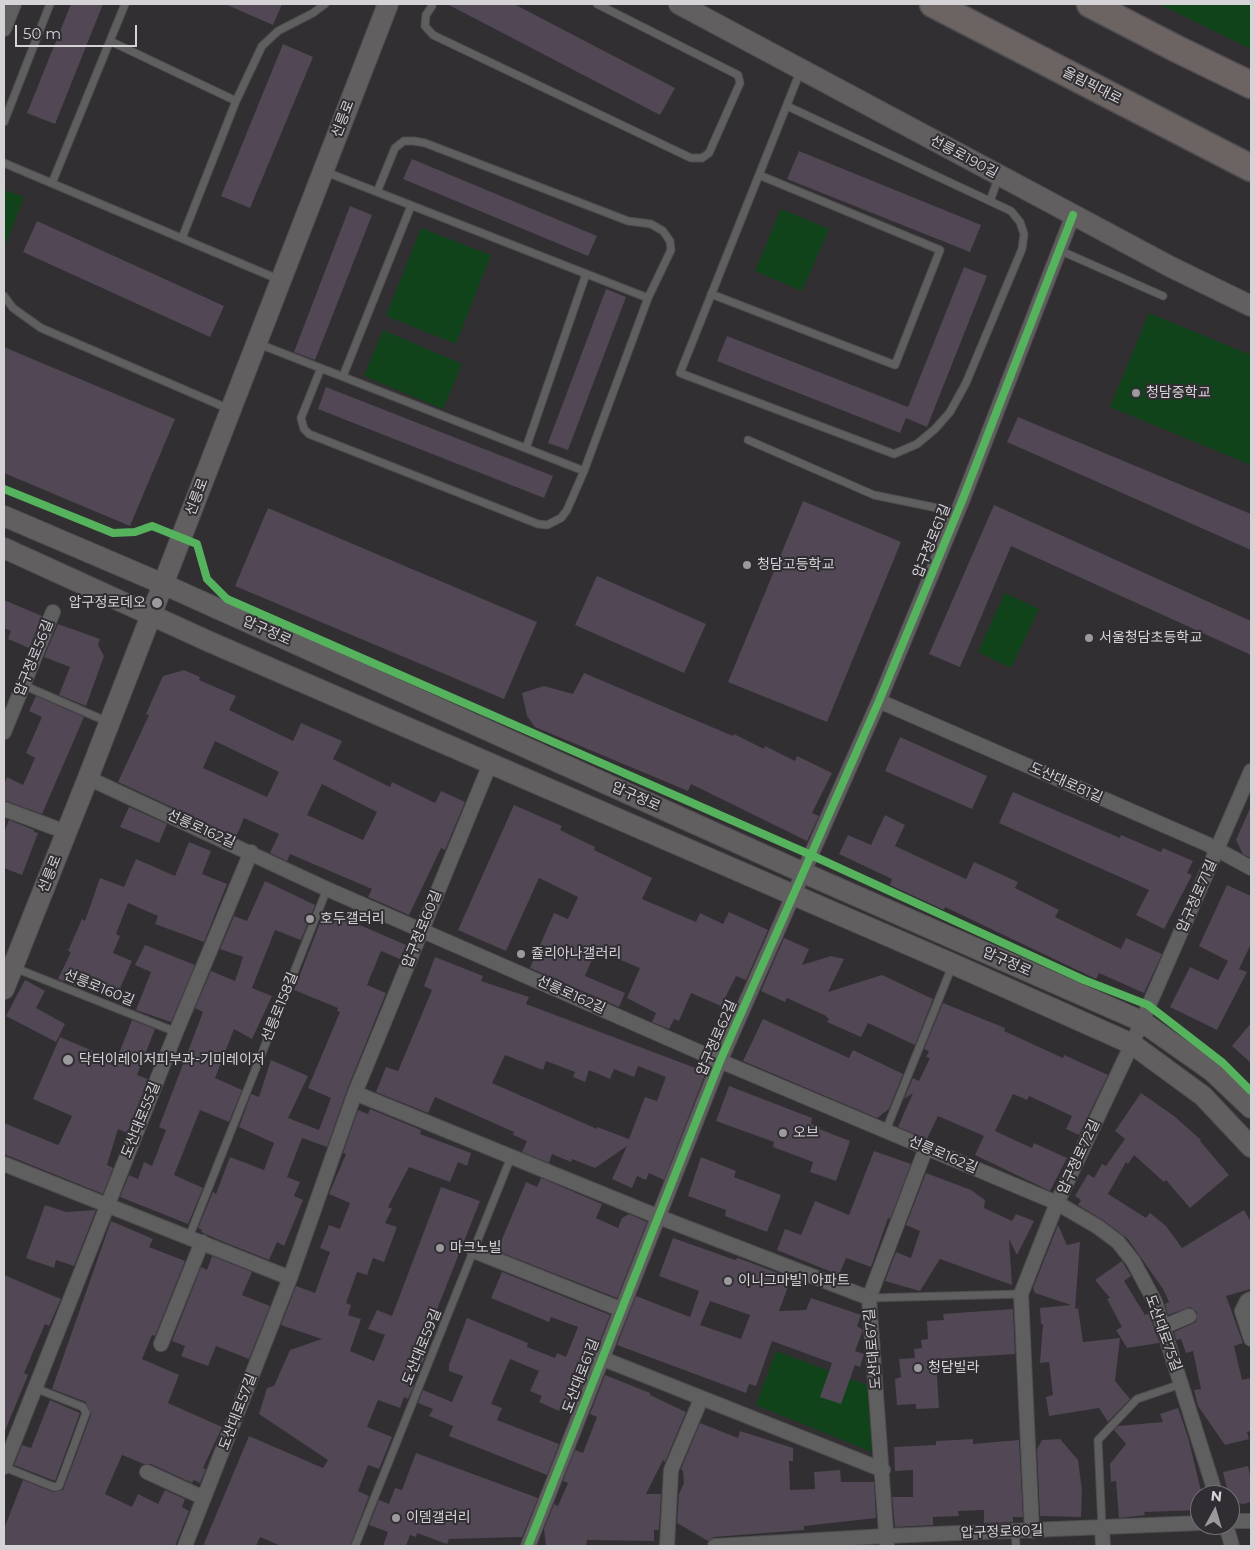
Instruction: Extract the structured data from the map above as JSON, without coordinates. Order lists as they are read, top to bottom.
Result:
{
  "streets": {
    "highway": ["올림픽대로"],
    "main road": ["선릉로", "선릉로190길", "압구정로"],
    "street": [
      "압구정로61길",
      "압구정로56길",
      "도산대로81길",
      "선릉로162길",
      "압구정로71길",
      "압구정로60길",
      "압구정로62길",
      "도산대로55길",
      "압구정로72길",
      "도산대로75길",
      "도산대로67길",
      "도산대로61길",
      "도산대로57길",
      "압구정로80길"
    ],
    "lane": ["선릉로160길", "선릉로158길", "도산대로59길"]
  },
  "crossings": [
    ["선릉로", "압구정로"],
    ["선릉로", "선릉로162길"],
    ["선릉로", "선릉로160길"],
    ["선릉로190길", "압구정로61길"],
    ["압구정로61길", "압구정로"],
    ["압구정로61길", "도산대로81길"],
    ["압구정로61길", "압구정로62길"],
    ["압구정로", "압구정로71길"],
    ["압구정로", "압구정로60길"],
    ["압구정로", "압구정로62길"],
    ["압구정로", "압구정로72길"],
    ["도산대로81길", "압구정로71길"],
    ["선릉로162길", "압구정로60길"],
    ["선릉로162길", "선릉로158길"],
    ["선릉로162길", "압구정로62길"],
    ["선릉로162길", "도산대로55길"],
    ["선릉로162길", "압구정로72길"],
    ["선릉로162길", "도산대로75길"],
    ["선릉로162길", "도산대로67길"],
    ["압구정로71길", "압구정로72길"],
    ["압구정로60길", "도산대로57길"],
    ["선릉로160길", "도산대로55길"],
    ["압구정로62길", "도산대로61길"],
    ["압구정로72길", "도산대로75길"],
    ["압구정로72길", "압구정로80길"],
    ["도산대로75길", "압구정로80길"],
    ["도산대로67길", "압구정로80길"]
  ],
  "places": [
    "청담중학교",
    "청담고등학교",
    "압구정로데오",
    "서울청담초등학교",
    "호두갤러리",
    "쥴리아나갤러리",
    "닥터이레이저피부과-기미레이저",
    "오브",
    "마크노빌",
    "이니그마빌1 아파트",
    "청담빌라",
    "이뎀갤러리"
  ],
  "scale_bar": "50 m",
  "north": "top"
}
